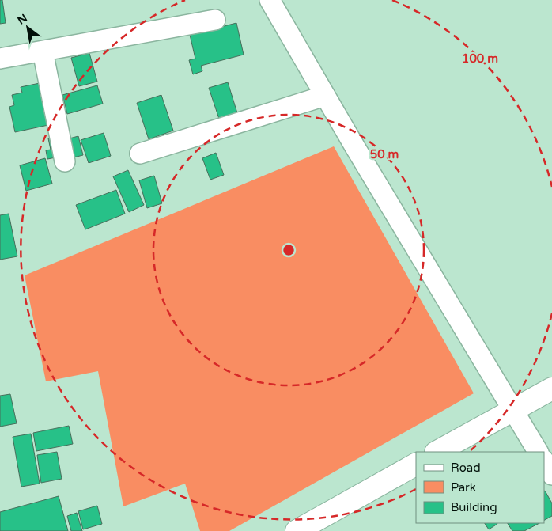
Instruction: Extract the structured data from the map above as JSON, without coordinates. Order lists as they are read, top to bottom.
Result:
{
  "legend": ["Road", "Park", "Building"],
  "north": "top left",
  "rings": ["100 m", "50 m"]
}
